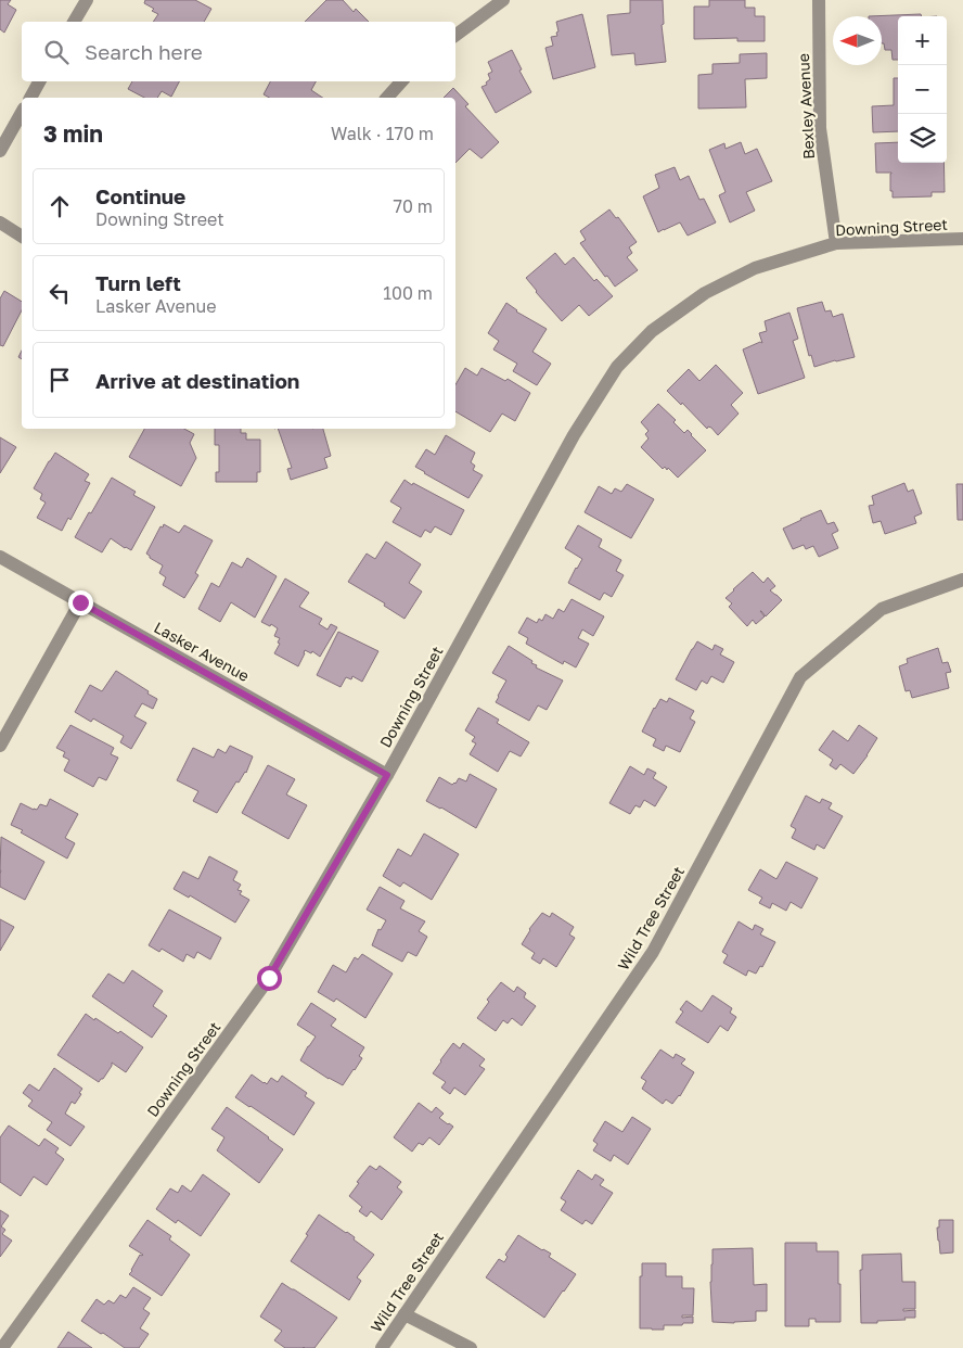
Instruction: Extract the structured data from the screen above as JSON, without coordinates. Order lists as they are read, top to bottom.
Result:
{
  "streets": {
    "street": [
      "Bexley Avenue",
      "Downing Street",
      "Lasker Avenue",
      "Wild Tree Street"
    ]
  },
  "crossings": [
    ["Bexley Avenue", "Downing Street"],
    ["Downing Street", "Lasker Avenue"]
  ],
  "north": "left",
  "page": {
    "map_buttons": ["+", "−"],
    "search": "Search here",
    "heading": ["3 min", "Walk · 170 m"],
    "list": [
      ["Continue", "Downing Street", "70 m"],
      ["Turn left", "Lasker Avenue", "100 m"],
      "Arrive at destination"
    ]
  }
}
